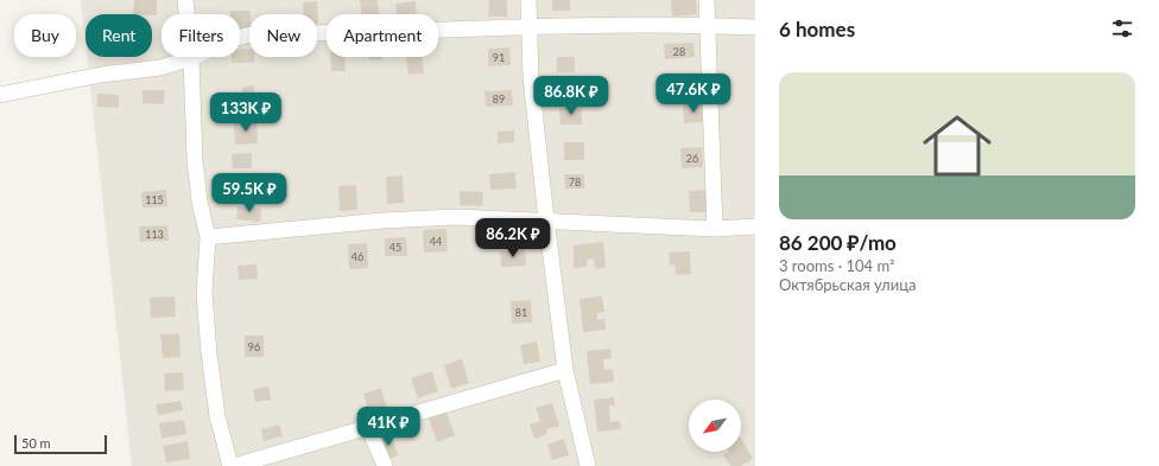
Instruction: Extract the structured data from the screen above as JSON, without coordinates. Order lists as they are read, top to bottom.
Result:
{
  "house_numbers": [
    "28",
    "91",
    "89",
    "26",
    "78",
    "115",
    "113",
    "44",
    "45",
    "46",
    "81",
    "96"
  ],
  "scale_bar": "50 m",
  "north": "bottom left",
  "page": {
    "heading": "6 homes",
    "chip": [
      "Buy",
      "Rent",
      "Filters",
      "New",
      "Apartment"
    ],
    "list": [
      {
        "name": "86 200 ₽/mo",
        "note": "3 rooms · 104 m² · Октябрьская улица"
      }
    ],
    "price": [
      "47.6K ₽",
      "86.8K ₽",
      "133K ₽",
      "59.5K ₽",
      "86.2K ₽",
      "41K ₽"
    ],
    "scale": "50 m"
  }
}
